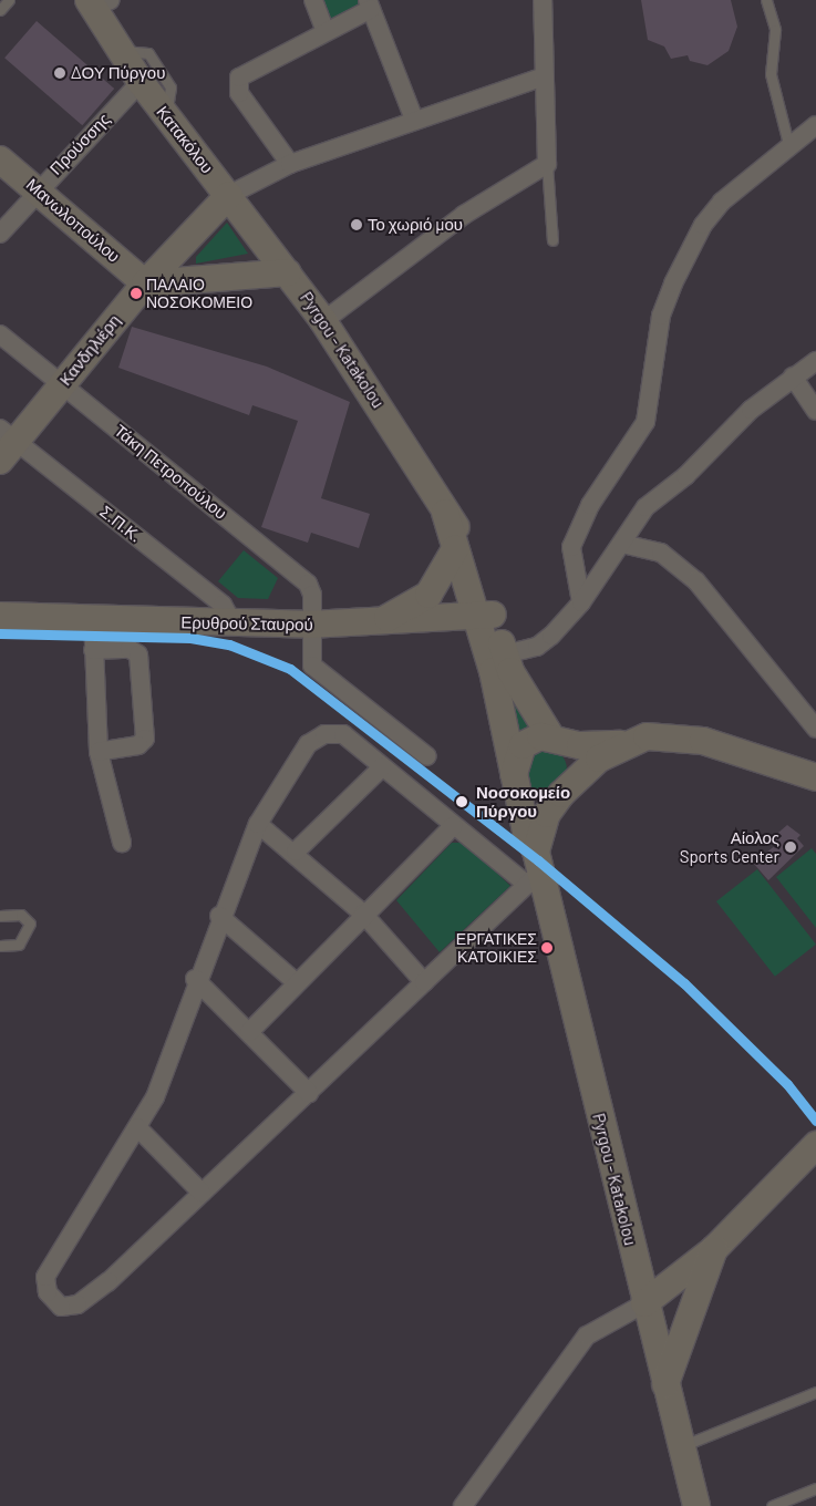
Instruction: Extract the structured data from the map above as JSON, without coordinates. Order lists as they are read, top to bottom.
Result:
{
  "streets": {
    "main road": [
      "Κατακόλου",
      "Μανωλοπούλου",
      "Κανδηλιέρη",
      "Pyrgou - Katakolou",
      "Ερυθρού Σταυρού"
    ],
    "street": ["Προύσσης", "Τάκη Πετροπούλου", "Σ.Π.Κ."]
  },
  "crossings": [
    ["Κατακόλου", "Προύσσης"],
    ["Κατακόλου", "Κανδηλιέρη"],
    ["Κατακόλου", "Pyrgou - Katakolou"],
    ["Προύσσης", "Μανωλοπούλου"],
    ["Μανωλοπούλου", "Κανδηλιέρη"],
    ["Κανδηλιέρη", "Pyrgou - Katakolou"],
    ["Κανδηλιέρη", "Τάκη Πετροπούλου"],
    ["Κανδηλιέρη", "Σ.Π.Κ."],
    ["Pyrgou - Katakolou", "Ερυθρού Σταυρού"],
    ["Τάκη Πετροπούλου", "Ερυθρού Σταυρού"],
    ["Σ.Π.Κ.", "Ερυθρού Σταυρού"]
  ],
  "places": [
    "ΔΟΥ Πύργου",
    "Το χωριό μου",
    "ΠΑΛΑΙΟ ΝΟΣΟΚΟΜΕΙΟ",
    "Νοσοκομείο Πύργου",
    "Αίολος Sports Center",
    "ΕΡΓΑΤΙΚΕΣ ΚΑΤΟΙΚΙΕΣ"
  ]
}
